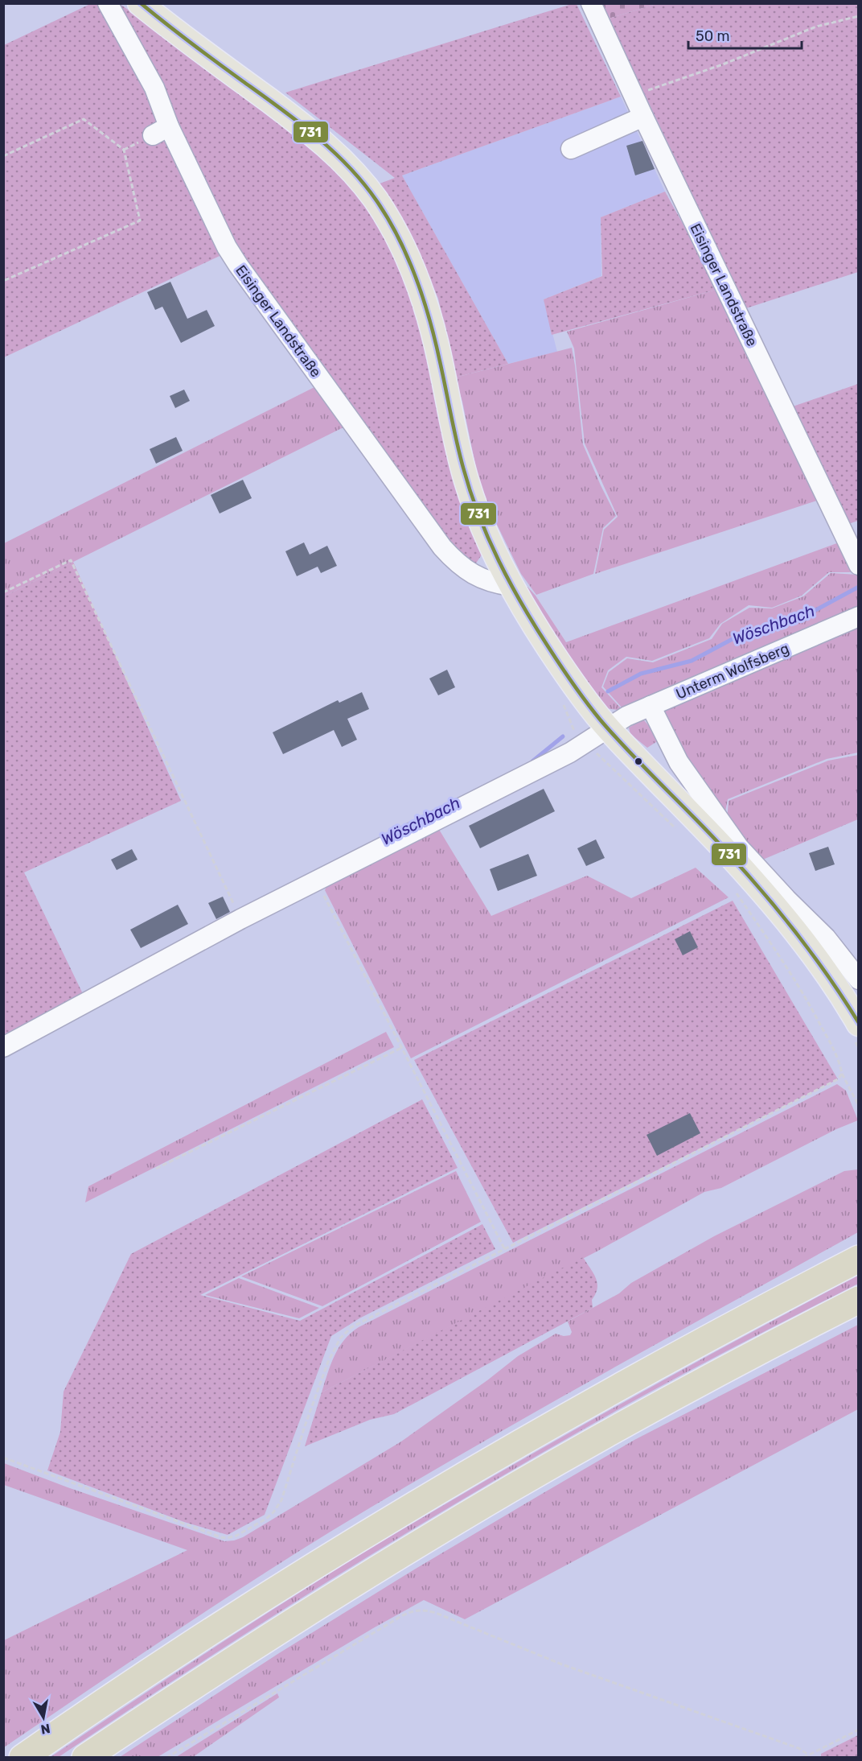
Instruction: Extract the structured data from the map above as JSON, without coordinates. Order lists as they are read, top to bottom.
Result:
{
  "streets": {
    "street": ["Eisinger Landstraße", "Unterm Wolfsberg"]
  },
  "water": ["Wöschbach"],
  "lines": ["transit line 731"],
  "scale_bar": "50 m",
  "north": "bottom"
}
